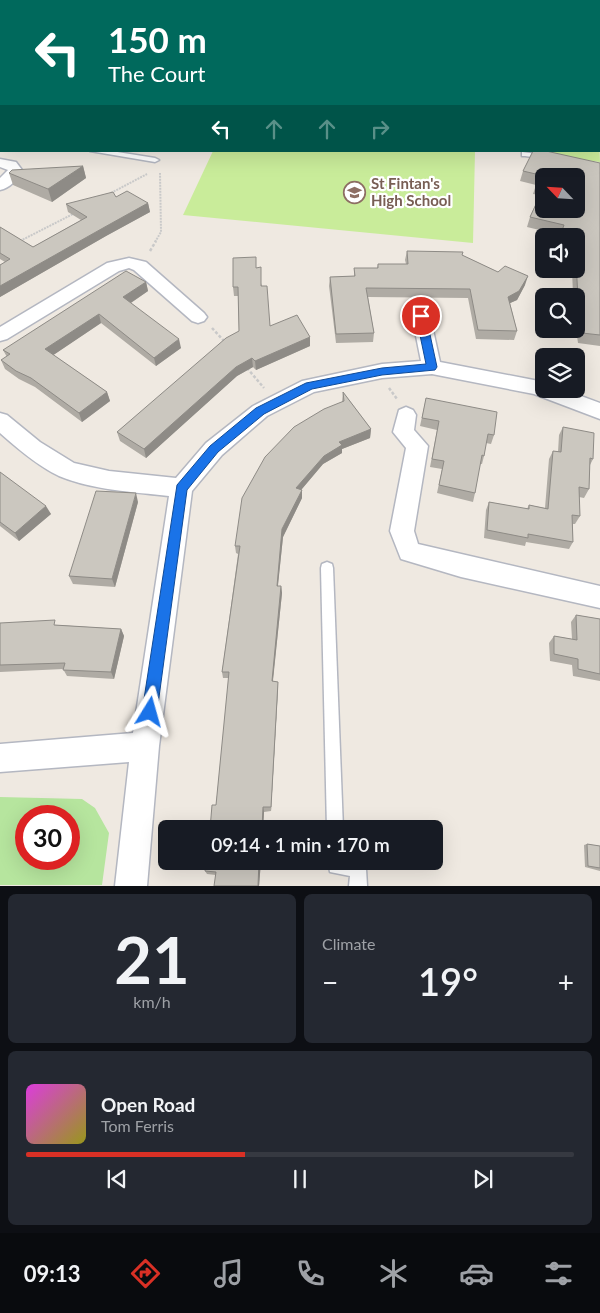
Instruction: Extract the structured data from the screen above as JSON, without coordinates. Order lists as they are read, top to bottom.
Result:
{
  "places": {
    "school or university": ["St Fintan's High School"]
  },
  "north": "top left",
  "page": {
    "turn": ["150 m", "The Court"],
    "limit": "30",
    "trip": "09:14 · 1 min · 170 m",
    "tile": [
      ["21", "km/h"],
      "Climate"
    ],
    "heat": ["−", "19°", "+"],
    "song": ["Open Road", "Tom Ferris"],
    "tabs": "09:13"
  }
}
